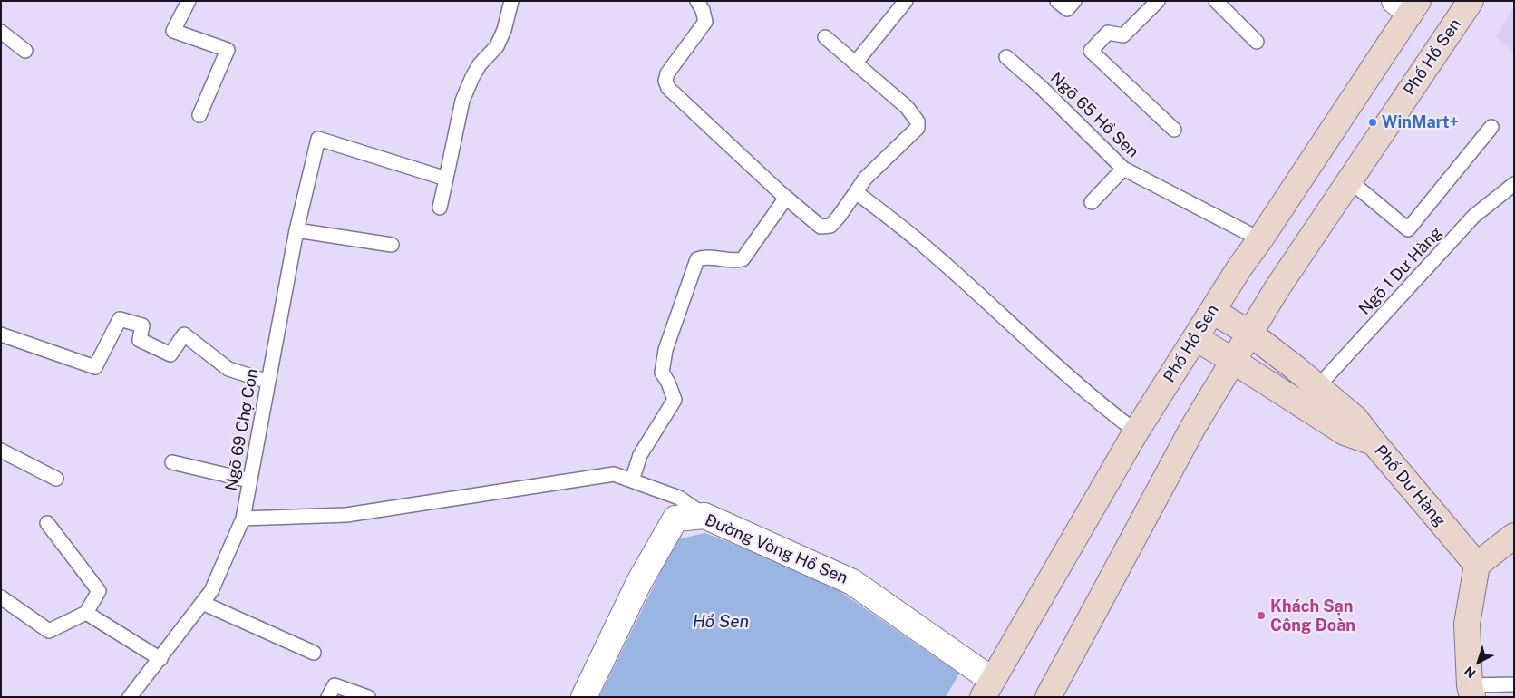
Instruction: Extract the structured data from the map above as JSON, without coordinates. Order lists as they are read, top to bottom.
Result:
{
  "streets": {
    "main road": ["Phố Hồ Sen", "Phố Dư Hàng"],
    "street": ["Đường Vòng Hồ Sen"],
    "lane": ["Ngõ 65 Hồ Sen", "Ngõ 1 Dư Hàng", "Ngõ 69 Chợ Con"]
  },
  "crossings": [
    ["Phố Hồ Sen", "Ngõ 65 Hồ Sen"],
    ["Phố Hồ Sen", "Phố Dư Hàng"],
    ["Phố Hồ Sen", "Đường Vòng Hồ Sen"]
  ],
  "water": ["Hồ Sen"],
  "places": ["WinMart+", "Khách Sạn Công Đoàn"],
  "north": "bottom left"
}
